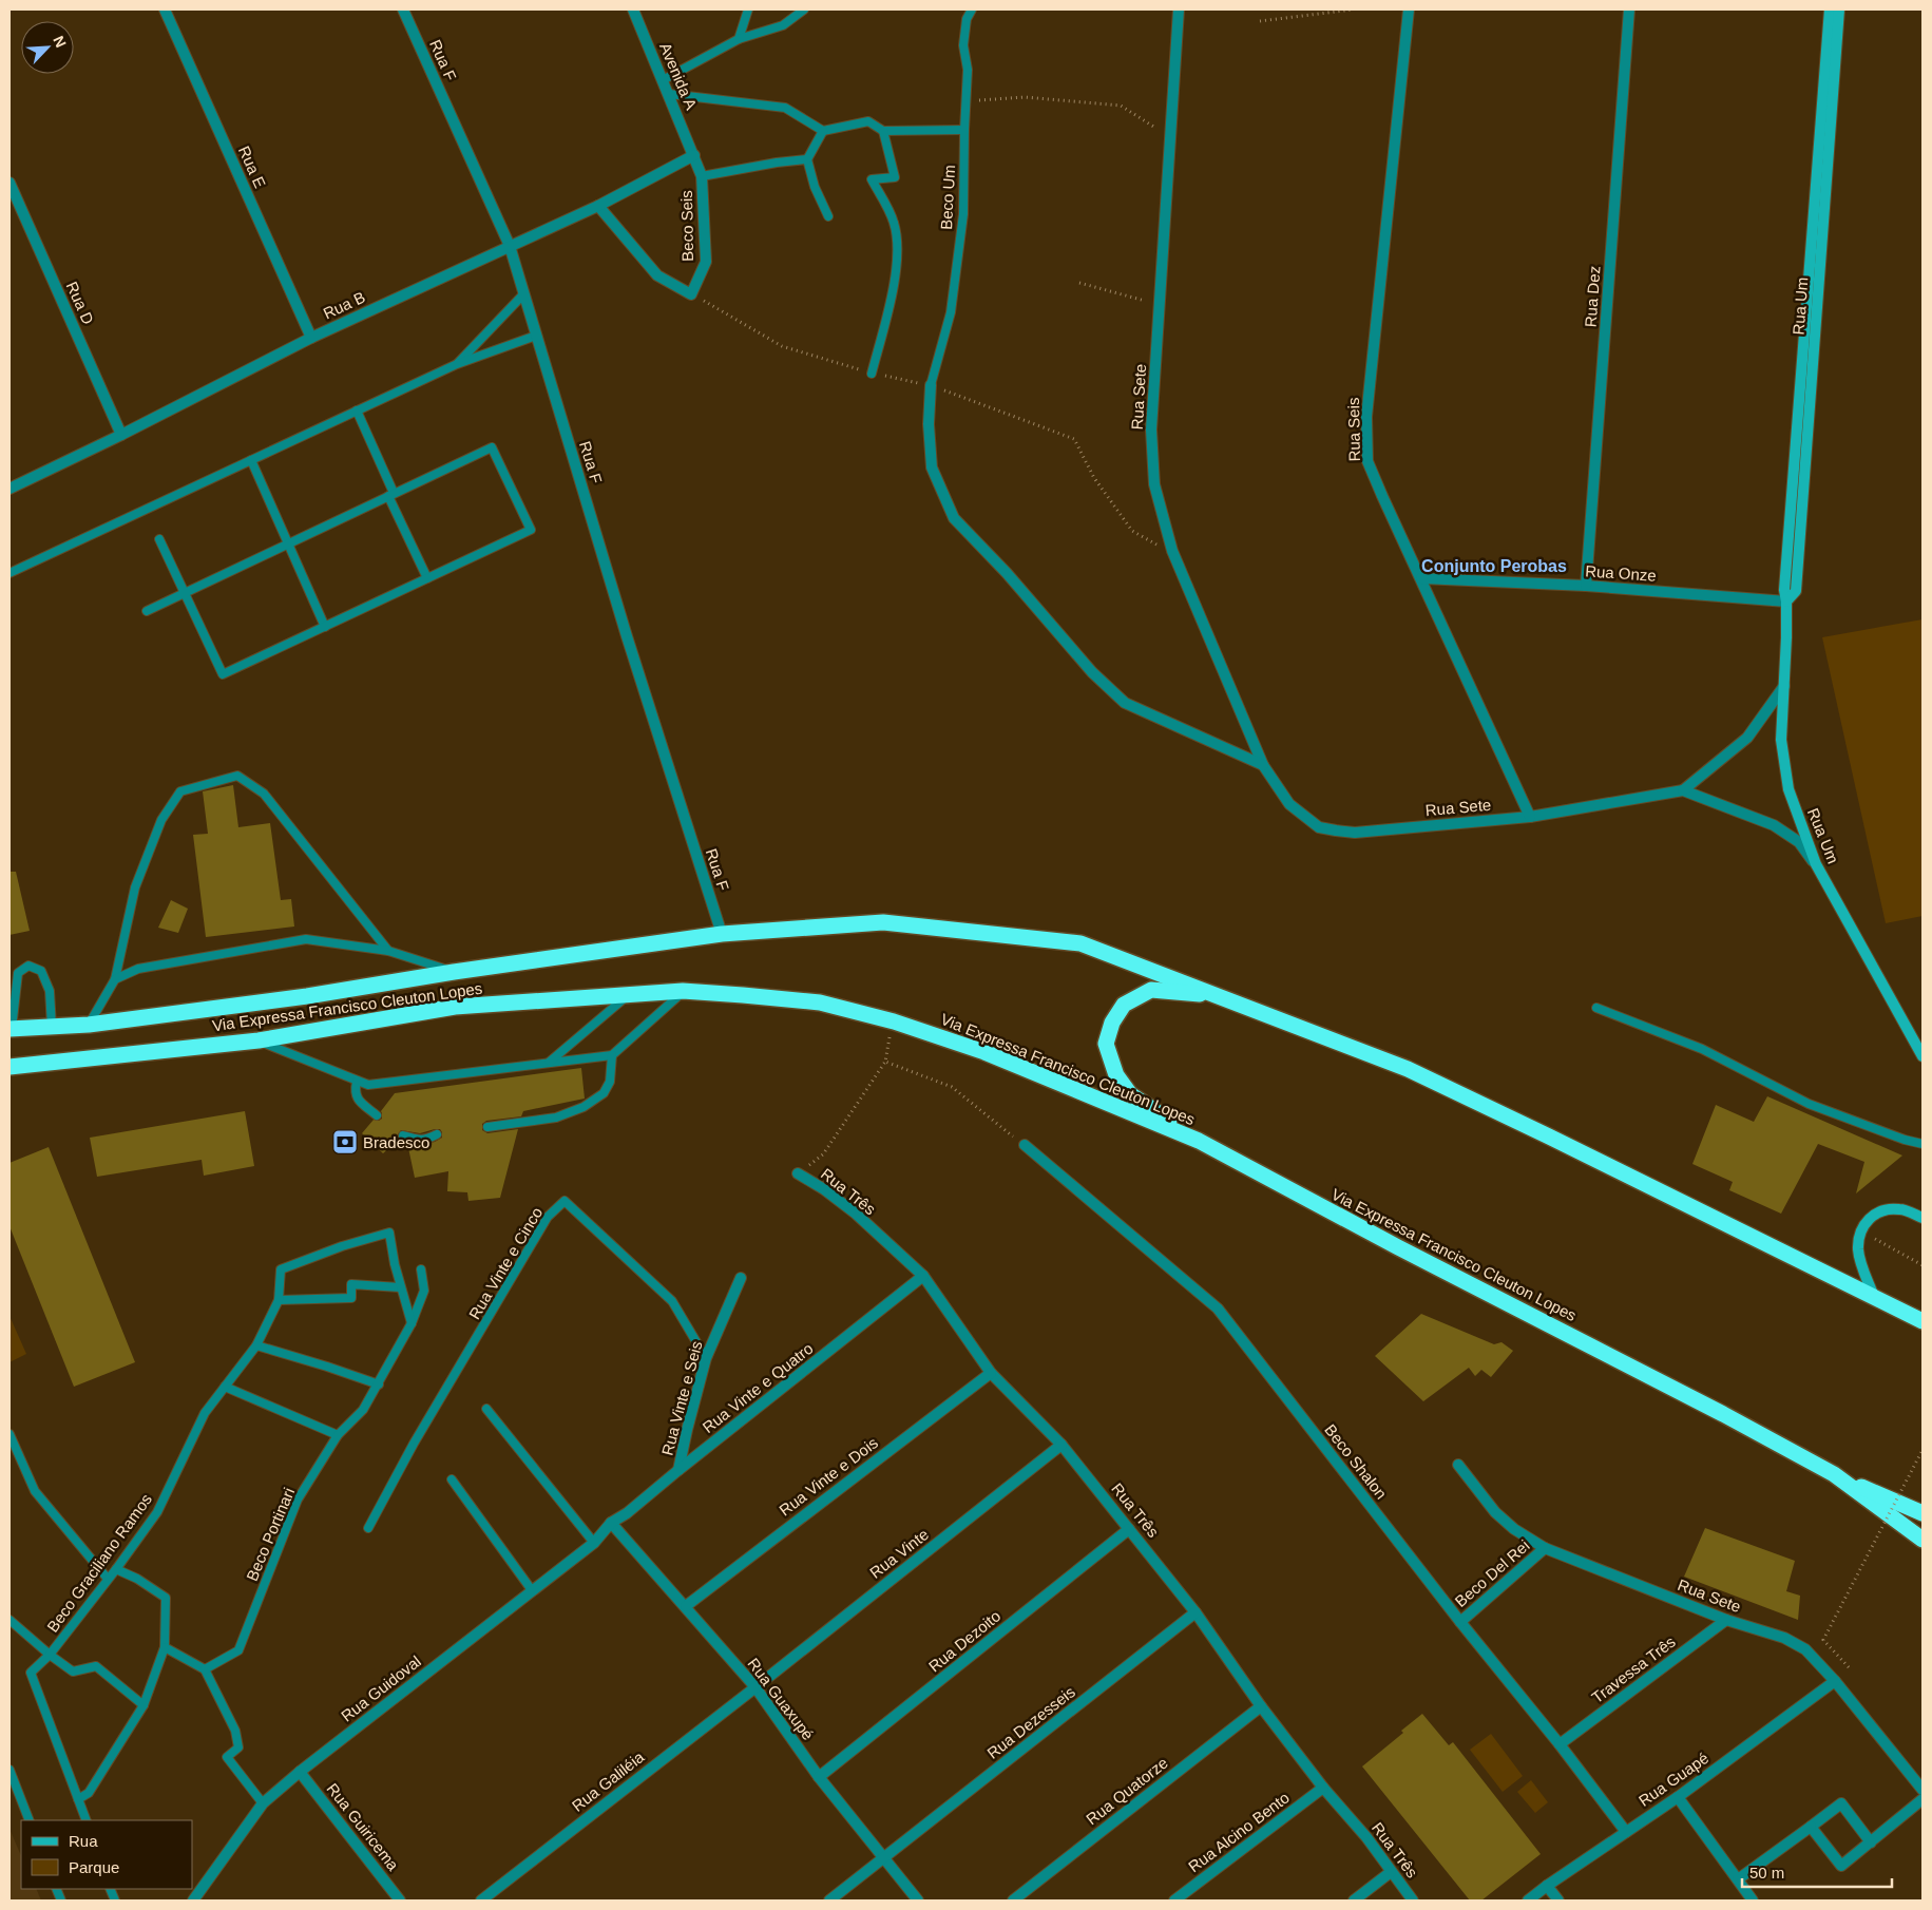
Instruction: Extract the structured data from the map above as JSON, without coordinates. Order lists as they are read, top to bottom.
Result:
{
  "streets": {
    "highway": ["Via Expressa Francisco Cleuton Lopes"],
    "street": [
      "Rua F",
      "Avenida A",
      "Rua E",
      "Beco Seis",
      "Rua Dez",
      "Rua D",
      "Rua B",
      "Rua Um",
      "Rua Sete",
      "Rua Seis",
      "Rua Onze",
      "Rua Três",
      "Rua Vinte e Quatro",
      "Rua Vinte e Seis",
      "Beco Shalon",
      "Rua Vinte e Dois",
      "Rua Vinte",
      "Beco Del Rei",
      "Rua Dezoito",
      "Travessa Três",
      "Rua Guidoval",
      "Rua Guaxupé",
      "Rua Dezesseis",
      "Rua Guapé",
      "Rua Galiléia",
      "Rua Quatorze",
      "Rua Guiricema",
      "Rua Alcino Bento"
    ],
    "lane": [
      "Beco Um",
      "Rua Vinte e Cinco",
      "Beco Portinari",
      "Beco Graciliano Ramos"
    ]
  },
  "crossings": [
    ["Rua F", "Rua B"],
    ["Rua F", "Via Expressa Francisco Cleuton Lopes"],
    ["Avenida A", "Beco Seis"],
    ["Avenida A", "Rua B"],
    ["Rua E", "Rua B"],
    ["Beco Seis", "Rua B"],
    ["Rua Dez", "Rua Onze"],
    ["Rua D", "Rua B"],
    ["Rua Um", "Rua Sete"],
    ["Rua Um", "Rua Onze"],
    ["Rua Sete", "Rua Seis"],
    ["Rua Sete", "Beco Del Rei"],
    ["Rua Sete", "Travessa Três"],
    ["Rua Sete", "Rua Guapé"],
    ["Rua Seis", "Rua Onze"],
    ["Rua Três", "Rua Vinte e Quatro"],
    ["Rua Três", "Rua Vinte e Dois"],
    ["Rua Três", "Rua Vinte"],
    ["Rua Três", "Rua Dezoito"],
    ["Rua Três", "Rua Dezesseis"],
    ["Rua Três", "Rua Quatorze"],
    ["Rua Três", "Rua Alcino Bento"],
    ["Rua Vinte e Cinco", "Rua Vinte e Seis"],
    ["Rua Vinte e Quatro", "Rua Vinte e Seis"],
    ["Rua Vinte e Quatro", "Rua Guidoval"],
    ["Rua Vinte e Quatro", "Rua Guaxupé"],
    ["Beco Shalon", "Beco Del Rei"],
    ["Beco Shalon", "Travessa Três"],
    ["Beco Shalon", "Rua Guapé"],
    ["Rua Vinte e Dois", "Rua Guaxupé"],
    ["Rua Vinte", "Rua Guaxupé"],
    ["Rua Vinte", "Rua Galiléia"],
    ["Rua Dezoito", "Rua Guaxupé"],
    ["Rua Guidoval", "Rua Guaxupé"],
    ["Rua Guidoval", "Rua Guiricema"],
    ["Rua Guaxupé", "Rua Dezesseis"],
    ["Rua Guaxupé", "Rua Galiléia"]
  ],
  "districts": ["Conjunto Perobas"],
  "places": {
    "bank": ["Bradesco"]
  },
  "legend": ["Rua", "Parque"],
  "scale_bar": "50 m",
  "north": "top right"
}
